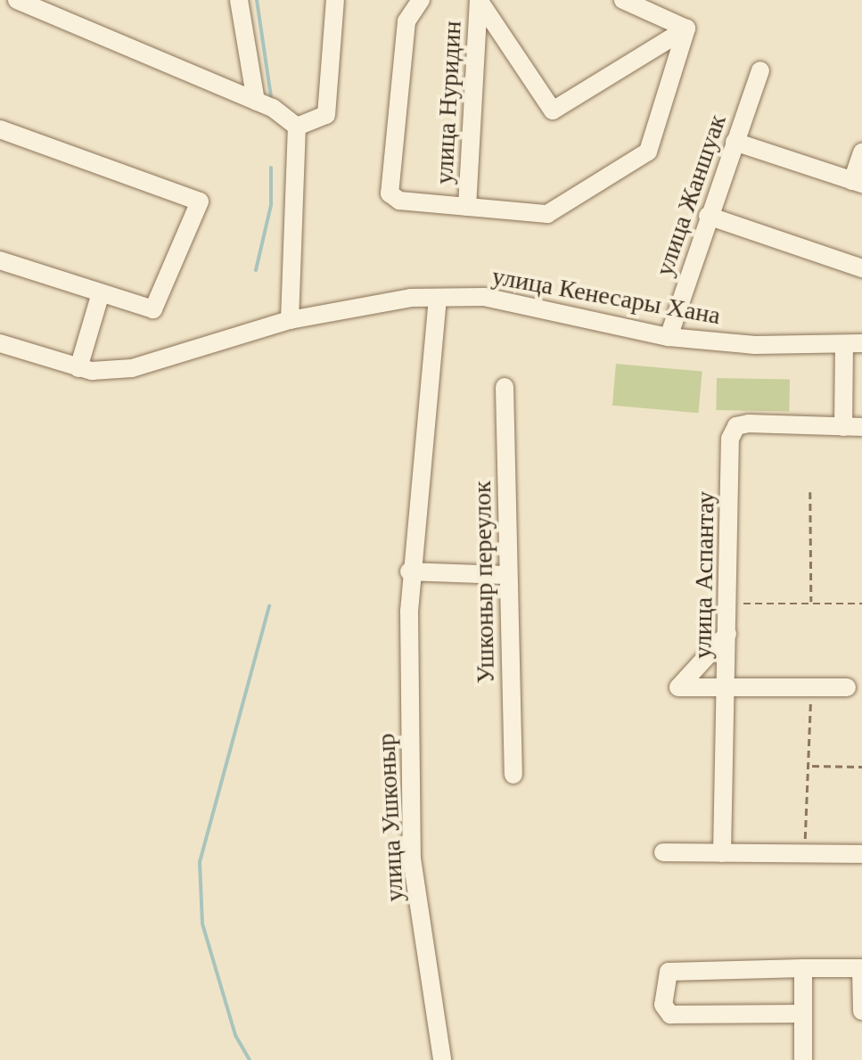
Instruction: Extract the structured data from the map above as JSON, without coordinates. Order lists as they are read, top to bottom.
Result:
{
  "streets": {
    "street": [
      "улица Нуридин",
      "улица Жаншуак",
      "улица Кенесары Хана",
      "улица Аспантау",
      "Ушконыр переулок",
      "улица Ушконыр"
    ]
  },
  "crossings": [
    ["улица Жаншуак", "улица Кенесары Хана"],
    ["улица Кенесары Хана", "улица Ушконыр"]
  ]
}
